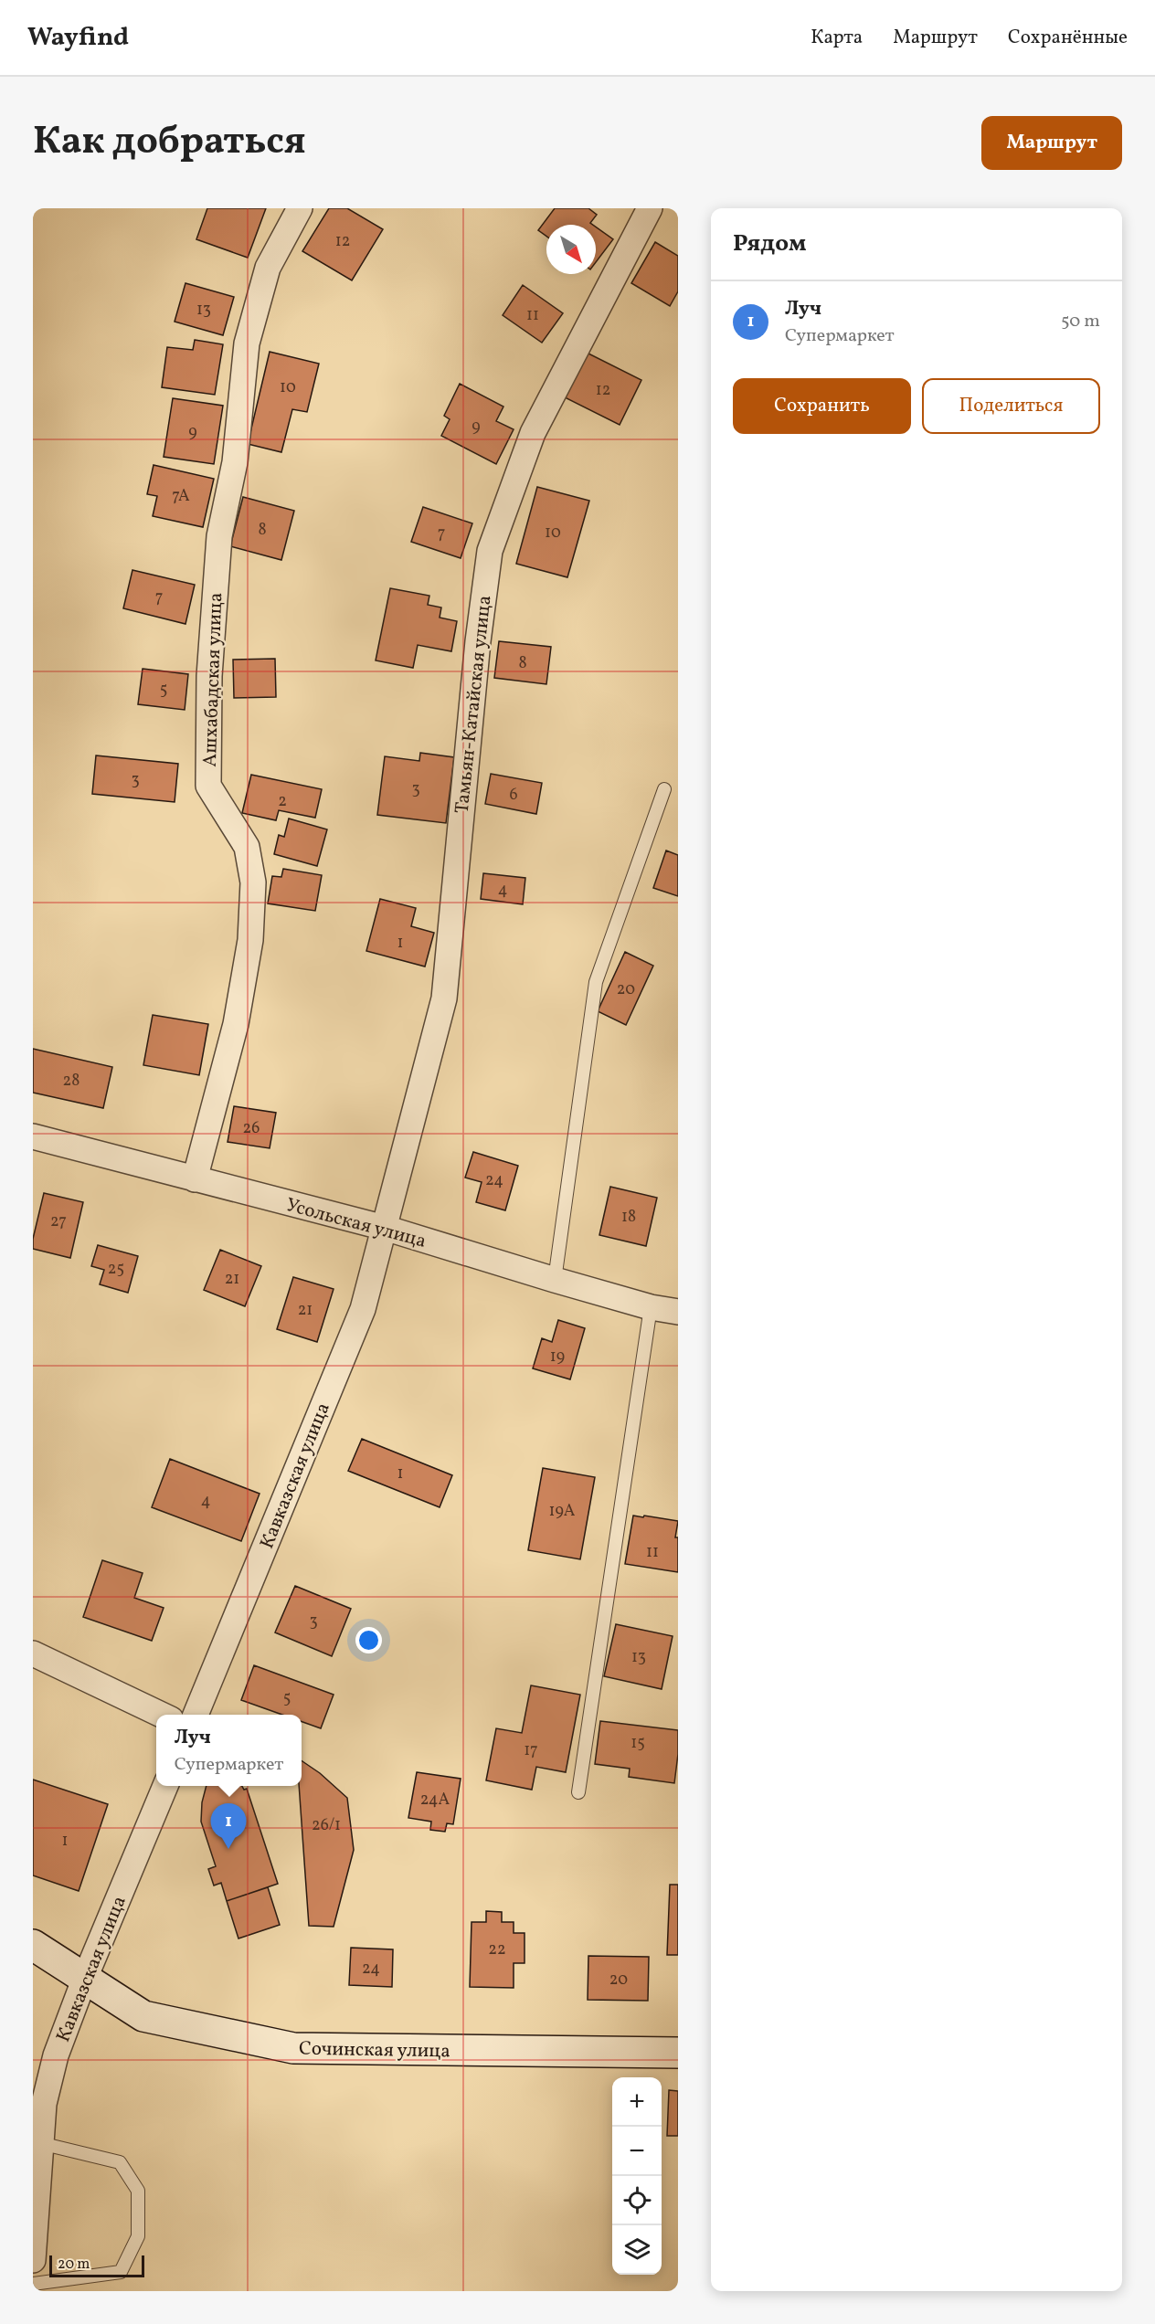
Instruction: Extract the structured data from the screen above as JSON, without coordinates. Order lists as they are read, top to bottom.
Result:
{
  "streets": {
    "main road": ["Сочинская улица"],
    "street": [
      "Ашхабадская улица",
      "Тамьян-Катайская улица",
      "Усольская улица",
      "Кавказская улица"
    ]
  },
  "crossings": [
    ["Ашхабадская улица", "Усольская улица"],
    ["Тамьян-Катайская улица", "Усольская улица"],
    ["Тамьян-Катайская улица", "Кавказская улица"],
    ["Усольская улица", "Кавказская улица"],
    ["Кавказская улица", "Сочинская улица"]
  ],
  "house_numbers": [
    "12",
    "13",
    "11",
    "10",
    "12",
    "9",
    "9",
    "7А",
    "8",
    "10",
    "7",
    "7",
    "8",
    "5",
    "3",
    "3",
    "6",
    "2",
    "4",
    "1",
    "20",
    "28",
    "26",
    "24",
    "18",
    "27",
    "25",
    "21",
    "21",
    "19",
    "1",
    "4",
    "19А",
    "11",
    "3",
    "13",
    "5",
    "15",
    "17",
    "24А",
    "26/1",
    "1",
    "22",
    "24",
    "20"
  ],
  "scale_bar": "20 m",
  "north": "bottom right",
  "page": {
    "header": "Wayfind",
    "nav": ["Карта", "Маршрут", "Сохранённые"],
    "title": "Как добраться",
    "buttons": [
      "Маршрут",
      ["Сохранить", "Поделиться"]
    ],
    "heading": "Рядом",
    "list": [
      {
        "mark": "1",
        "name": "Луч",
        "note": "Супермаркет",
        "value": "50 m"
      }
    ],
    "popup": ["Луч", "Супермаркет"],
    "pins": "1",
    "map_buttons": ["+", "−"],
    "scale": "20 m"
  }
}
